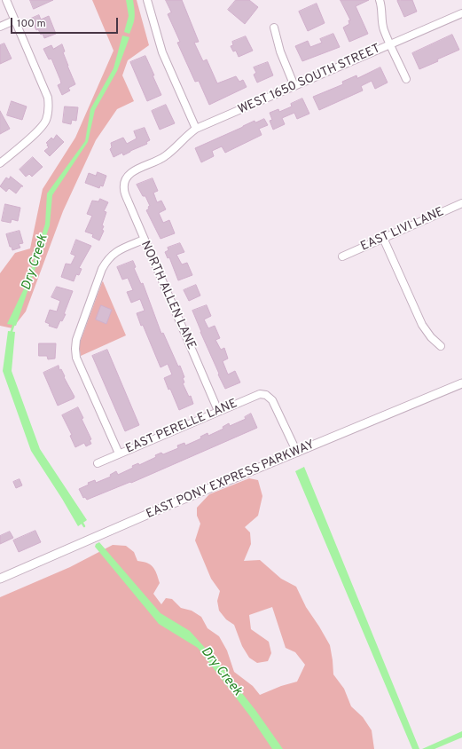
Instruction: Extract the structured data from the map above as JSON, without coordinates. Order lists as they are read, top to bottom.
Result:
{
  "streets": {
    "street": [
      "WEST 1650 SOUTH STREET",
      "EAST LIVI LANE",
      "NORTH ALLEN LANE",
      "EAST PERELLE LANE",
      "EAST PONY EXPRESS PARKWAY"
    ]
  },
  "crossings": [
    ["WEST 1650 SOUTH STREET", "NORTH ALLEN LANE"],
    ["NORTH ALLEN LANE", "EAST PERELLE LANE"],
    ["EAST PERELLE LANE", "EAST PONY EXPRESS PARKWAY"]
  ],
  "water": ["Dry Creek"],
  "scale_bar": "100 m"
}
